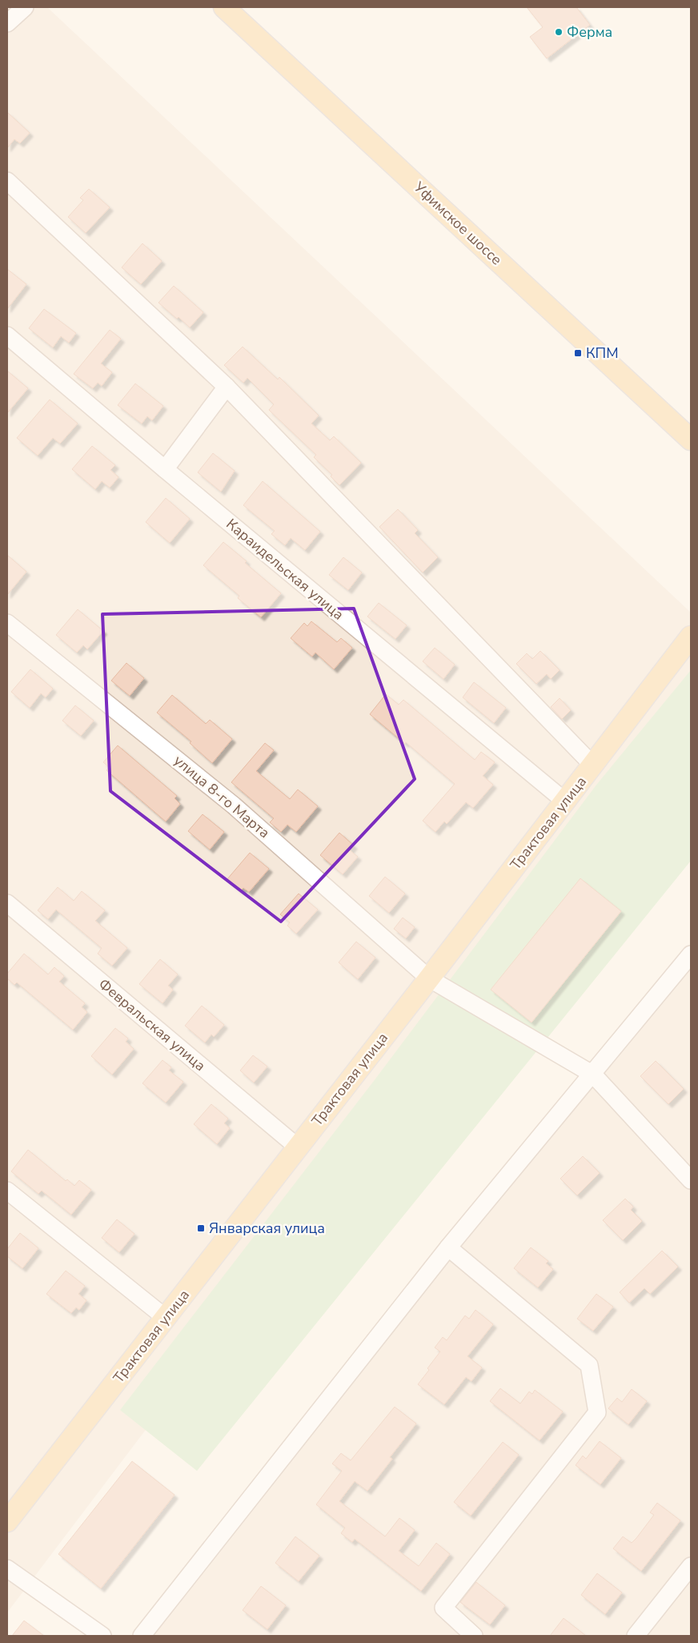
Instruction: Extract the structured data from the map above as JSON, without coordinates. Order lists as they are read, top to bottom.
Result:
{
  "streets": {
    "main road": ["Уфимское шоссе", "Трактовая улица"],
    "street": ["Караидельская улица", "улица 8-го Марта", "Февральская улица"]
  },
  "crossings": [
    ["Караидельская улица", "Трактовая улица"],
    ["улица 8-го Марта", "Трактовая улица"],
    ["Трактовая улица", "Февральская улица"]
  ],
  "places": {
    "other": ["Ферма"],
    "transit": ["КПМ", "Январская улица"]
  }
}
